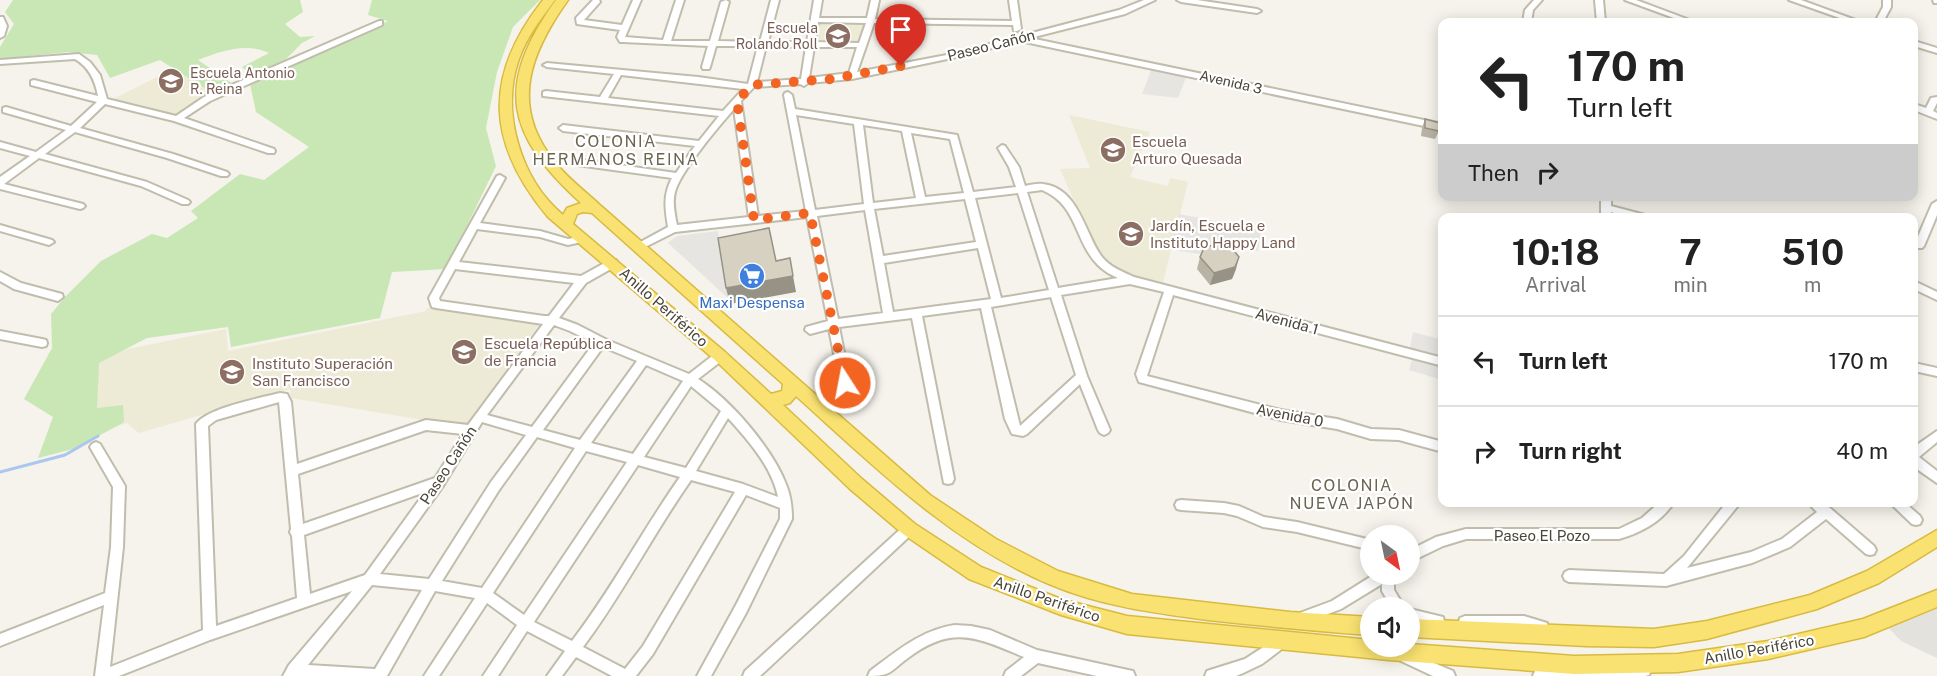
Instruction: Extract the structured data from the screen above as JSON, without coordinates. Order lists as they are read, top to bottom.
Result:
{
  "streets": {
    "highway": ["Anillo Periférico"],
    "street": [
      "Paseo Cañón",
      "Avenida 3",
      "Avenida 1",
      "Avenida 0",
      "Paseo El Pozo"
    ]
  },
  "crossings": [
    ["Paseo Cañón", "Avenida 3"],
    ["Paseo Cañón", "Anillo Periférico"],
    ["Avenida 1", "Avenida 0"]
  ],
  "districts": ["COLONIA HERMANOS REINA", "COLONIA NUEVA JAPÓN"],
  "places": {
    "school or university": [
      "Escuela Rolando Roll",
      "Escuela Antonio R. Reina",
      "Escuela Arturo Quesada",
      "Jardín, Escuela e Instituto Happy Land",
      "Escuela República de Francia",
      "Instituto Superación San Francisco"
    ],
    "supermarket": ["Maxi Despensa"]
  },
  "north": "bottom right",
  "page": {
    "turn": ["170 m", "Turn left"],
    "then": "Then",
    "eta": [
      "10:18",
      "Arrival",
      "7",
      "min",
      "510",
      "m"
    ],
    "list": [
      {
        "name": "Turn left",
        "value": "170 m"
      },
      {
        "name": "Turn right",
        "value": "40 m"
      }
    ]
  }
}
